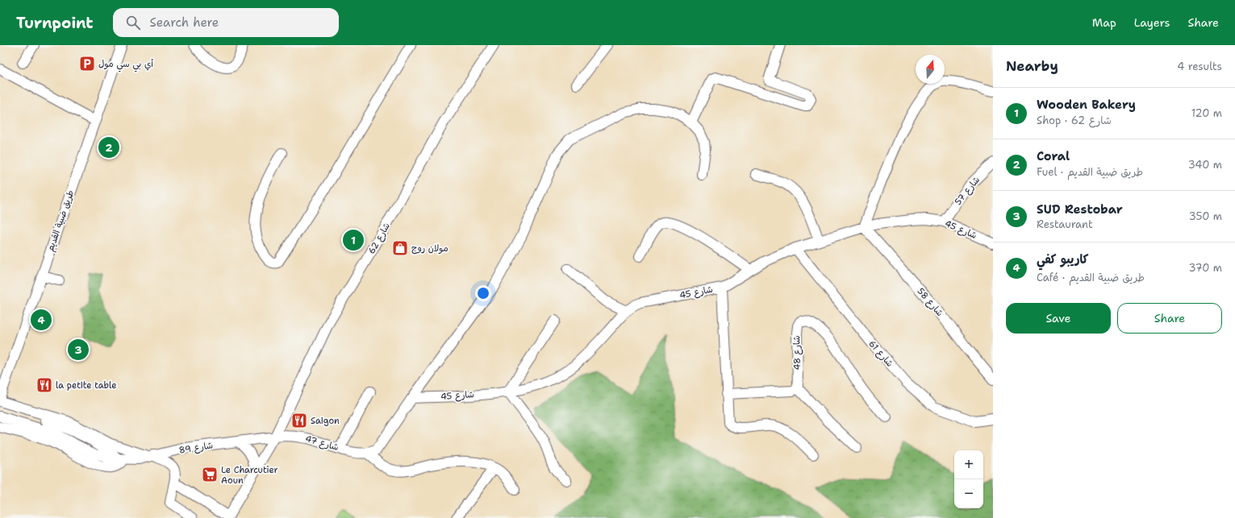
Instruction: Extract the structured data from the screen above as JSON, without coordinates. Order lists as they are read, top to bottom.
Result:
{
  "streets": {
    "street": [
      "شارع 57",
      "طريق ضبية القديم",
      "شارع 45",
      "شارع 62",
      "شارع 58",
      "شارع 48",
      "شارع 61",
      "شارع 47",
      "شارع 89"
    ]
  },
  "crossings": [
    ["شارع 57", "شارع 45"],
    ["شارع 45", "شارع 58"],
    ["شارع 45", "شارع 61"],
    ["شارع 62", "شارع 47"],
    ["شارع 62", "شارع 89"],
    ["شارع 47", "شارع 89"]
  ],
  "places": {
    "parking": ["أي بي سي مول"],
    "shop": ["مولان روج"],
    "restaurant": ["la petite table", "Saigon"],
    "supermarket": ["Le Charcutier Aoun"]
  },
  "north": "top",
  "page": {
    "header": "Turnpoint",
    "search": "Search here",
    "nav": ["Map", "Layers", "Share"],
    "heading": ["Nearby", "4 results"],
    "list": [
      {
        "mark": "1",
        "name": "Wooden Bakery",
        "note": "Shop · شارع 62",
        "value": "120 m"
      },
      {
        "mark": "2",
        "name": "Coral",
        "note": "Fuel · طريق ضبية القديم",
        "value": "340 m"
      },
      {
        "mark": "3",
        "name": "SUD Restobar",
        "note": "Restaurant",
        "value": "350 m"
      },
      {
        "mark": "4",
        "name": "كاريبو كفي",
        "note": "Café · طريق ضبية القديم",
        "value": "370 m"
      }
    ],
    "pins": [
      "2",
      "1",
      "4",
      "3"
    ],
    "buttons": ["Save", "Share"],
    "map_buttons": ["+", "−"]
  }
}
